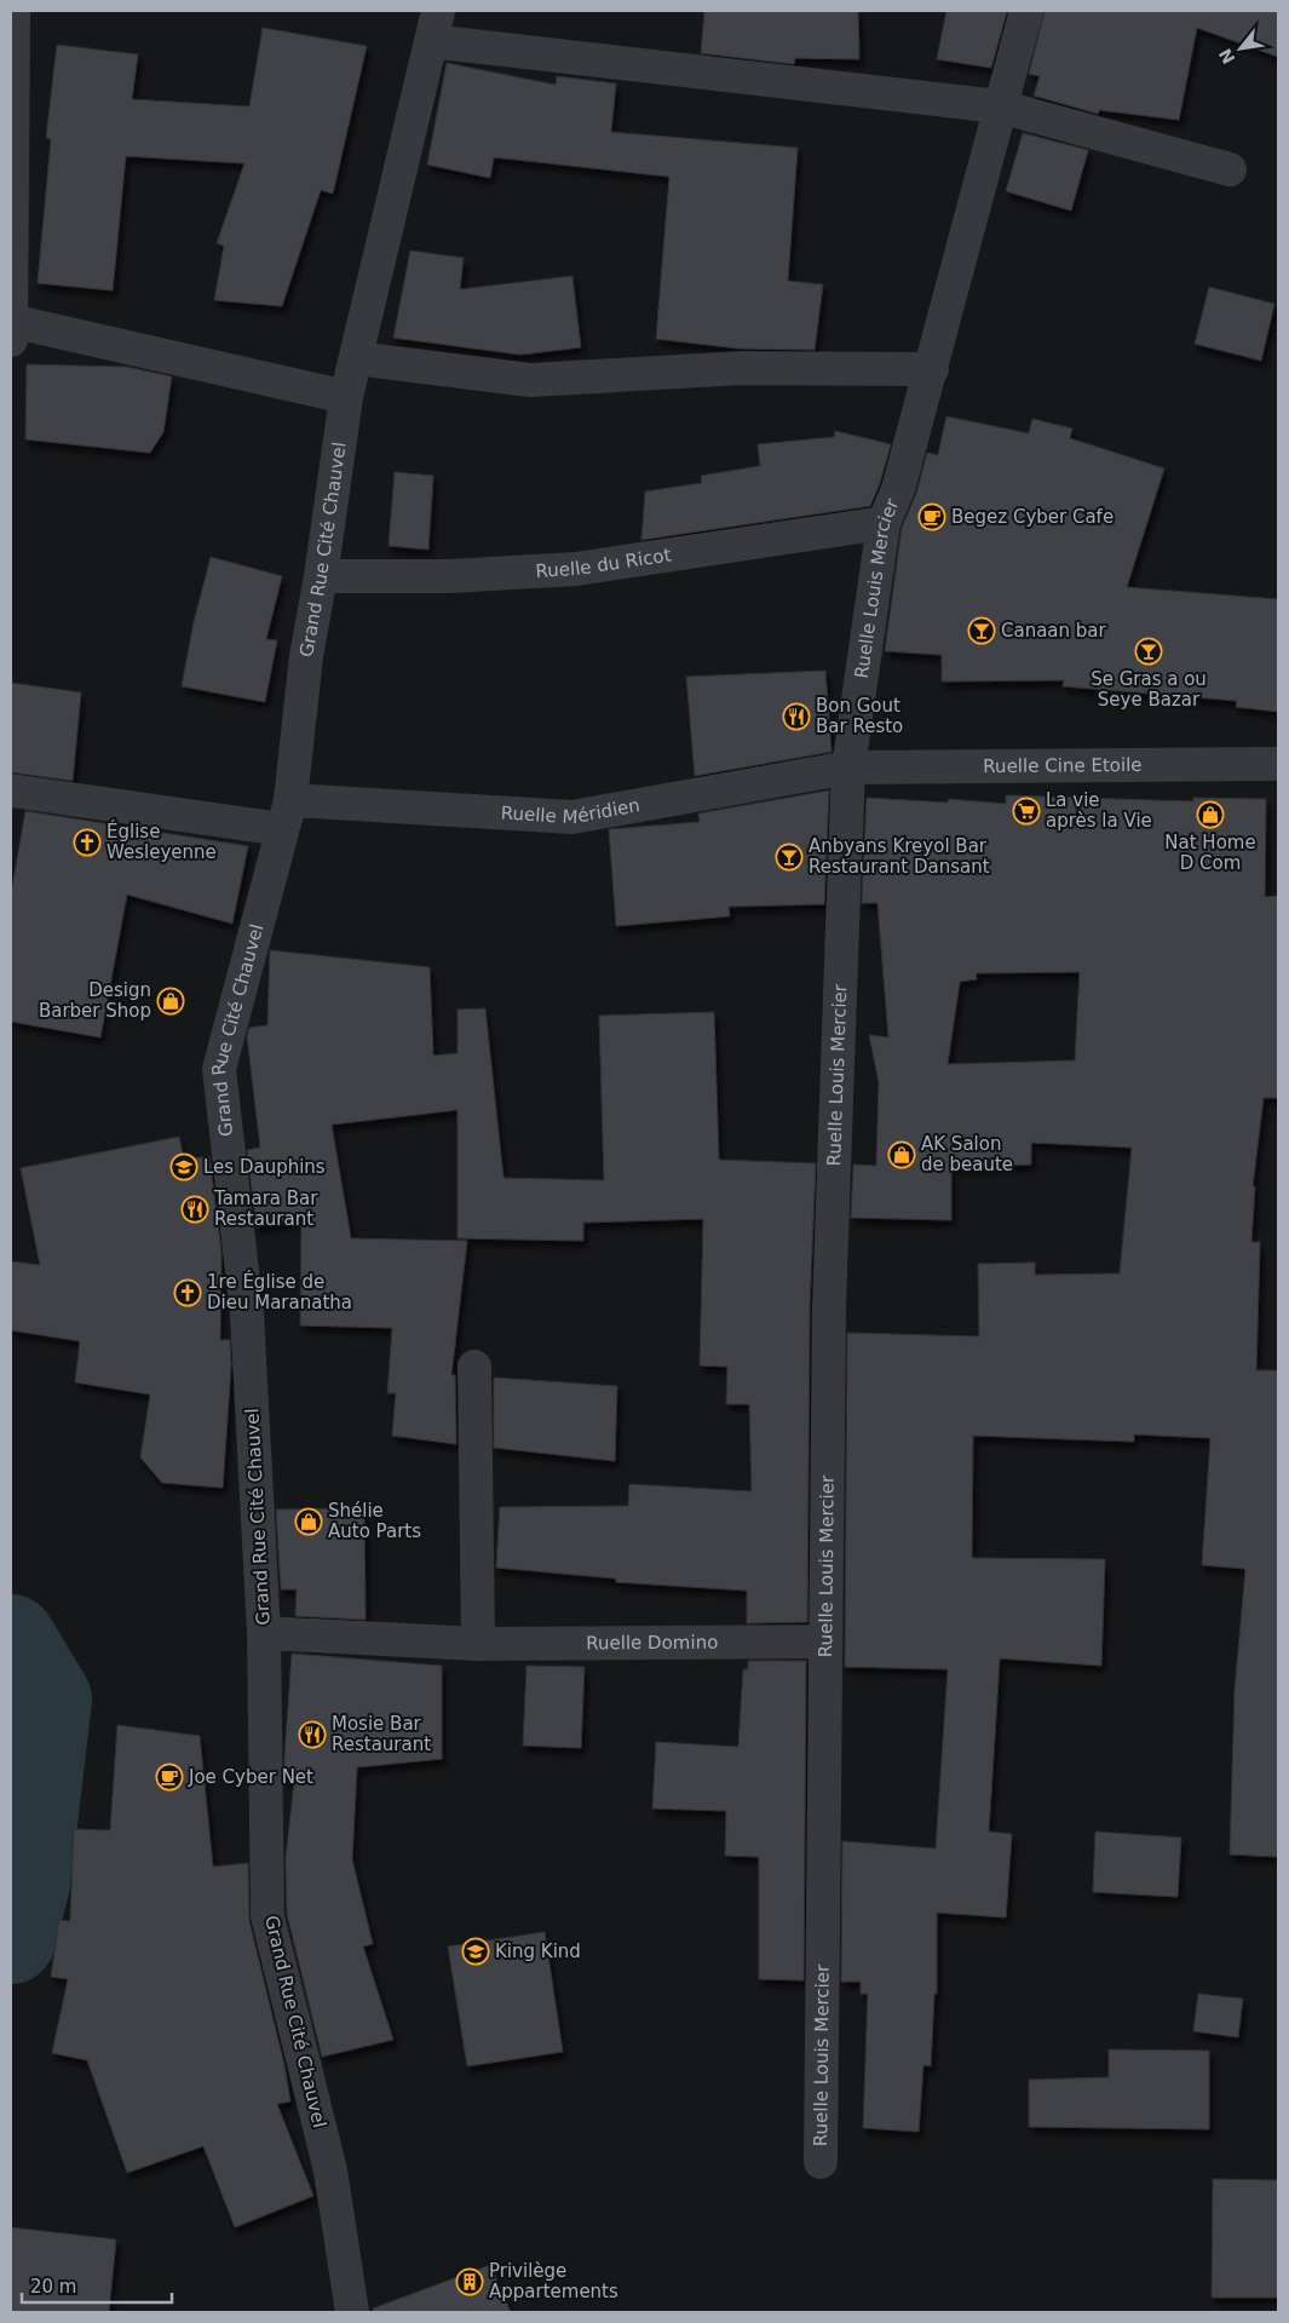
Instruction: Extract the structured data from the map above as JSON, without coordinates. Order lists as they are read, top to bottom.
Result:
{
  "streets": {
    "street": [
      "Grand Rue Cité Chauvel",
      "Ruelle du Ricot",
      "Ruelle Louis Mercier",
      "Ruelle Cine Etoile",
      "Ruelle Méridien",
      "Ruelle Domino"
    ]
  },
  "crossings": [
    ["Grand Rue Cité Chauvel", "Ruelle du Ricot"],
    ["Grand Rue Cité Chauvel", "Ruelle Méridien"],
    ["Grand Rue Cité Chauvel", "Ruelle Domino"],
    ["Ruelle du Ricot", "Ruelle Louis Mercier"],
    ["Ruelle Louis Mercier", "Ruelle Cine Etoile"],
    ["Ruelle Louis Mercier", "Ruelle Méridien"],
    ["Ruelle Louis Mercier", "Ruelle Domino"],
    ["Ruelle Cine Etoile", "Ruelle Méridien"]
  ],
  "places": {
    "cafe": ["Begez Cyber Cafe", "Joe Cyber Net"],
    "bar": ["Canaan bar", "Se Gras a ou Seye Bazar", "Anbyans Kreyol Bar Restaurant Dansant"],
    "restaurant": ["Bon Gout Bar Resto", "Tamara Bar Restaurant", "Mosie Bar Restaurant"],
    "supermarket": ["La vie après la Vie"],
    "shop": [
      "Nat Home D Com",
      "Design Barber Shop",
      "AK Salon de beaute",
      "Shélie Auto Parts"
    ],
    "church": ["Église Wesleyenne", "1re Église de Dieu Maranatha"],
    "school or university": ["Les Dauphins", "King Kind"],
    "building": ["Privilège Appartements"]
  },
  "scale_bar": "20 m",
  "north": "bottom left"
}
